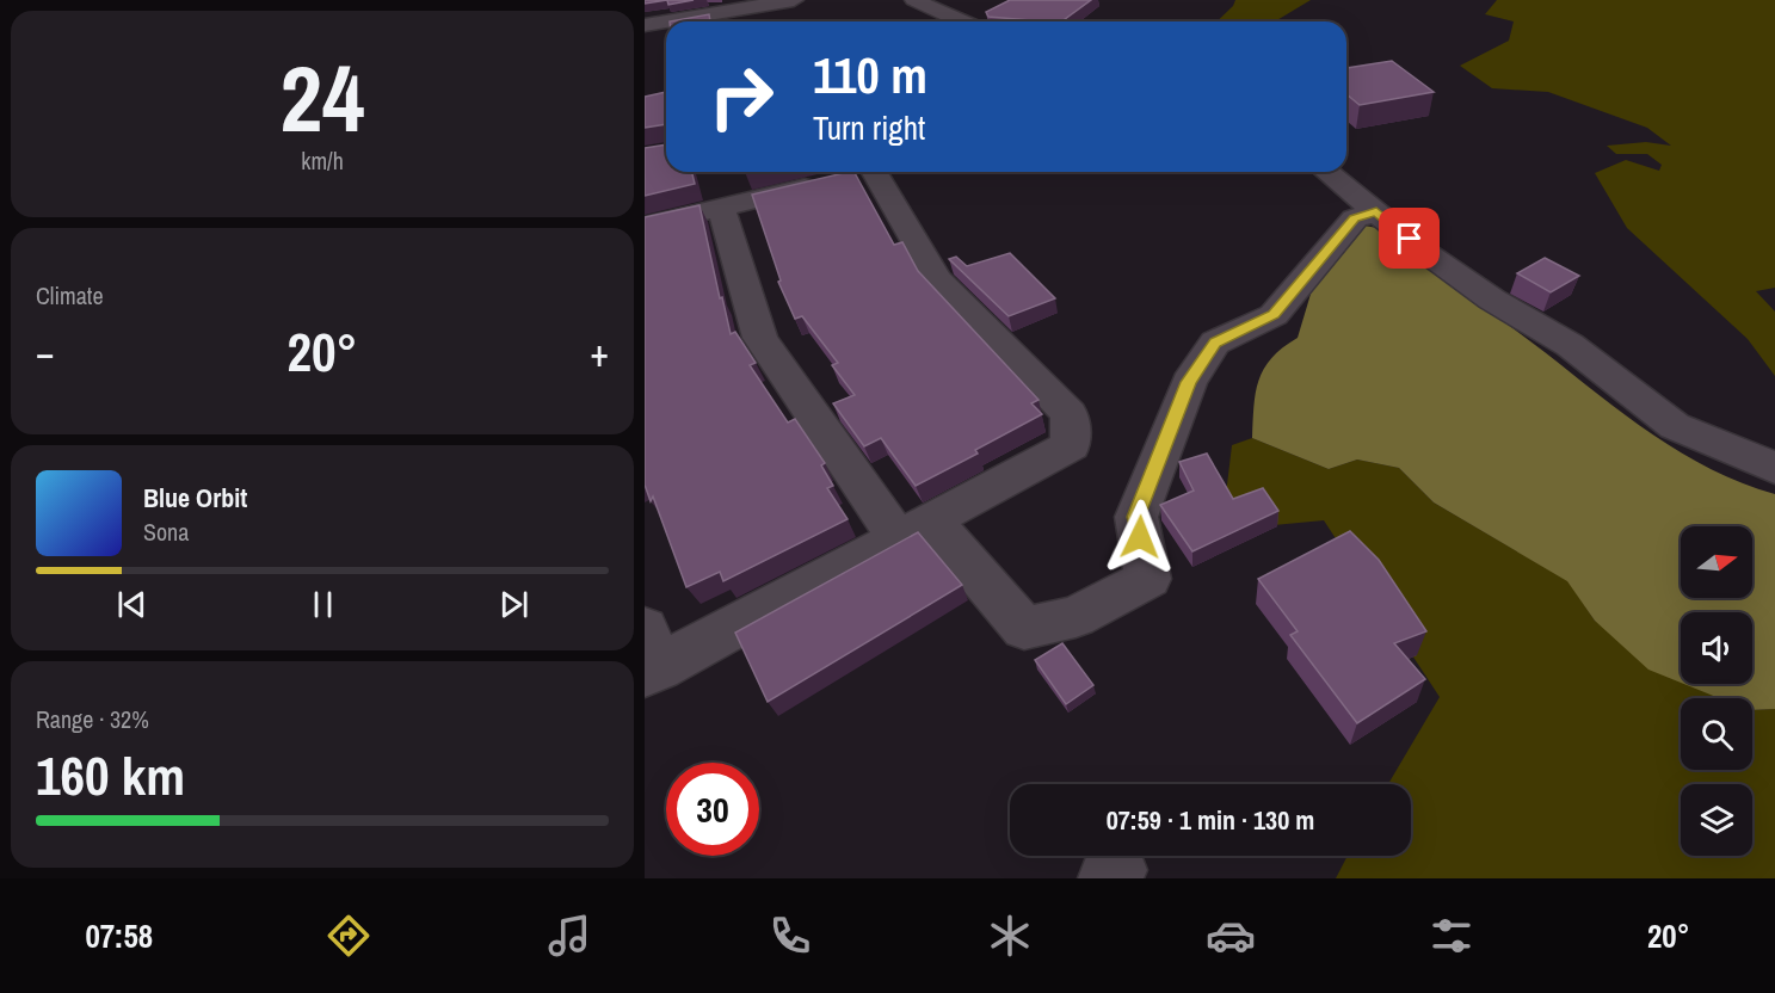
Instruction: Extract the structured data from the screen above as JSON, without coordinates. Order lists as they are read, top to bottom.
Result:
{
  "north": "right",
  "page": {
    "tile": [
      ["24", "km/h"],
      "Climate",
      ["Range · 32%", "160 km"]
    ],
    "turn": ["110 m", "Turn right"],
    "heat": ["−", "20°", "+"],
    "song": ["Blue Orbit", "Sona"],
    "limit": "30",
    "trip": "07:59 · 1 min · 130 m",
    "tabs": ["07:58", "20°"]
  }
}
